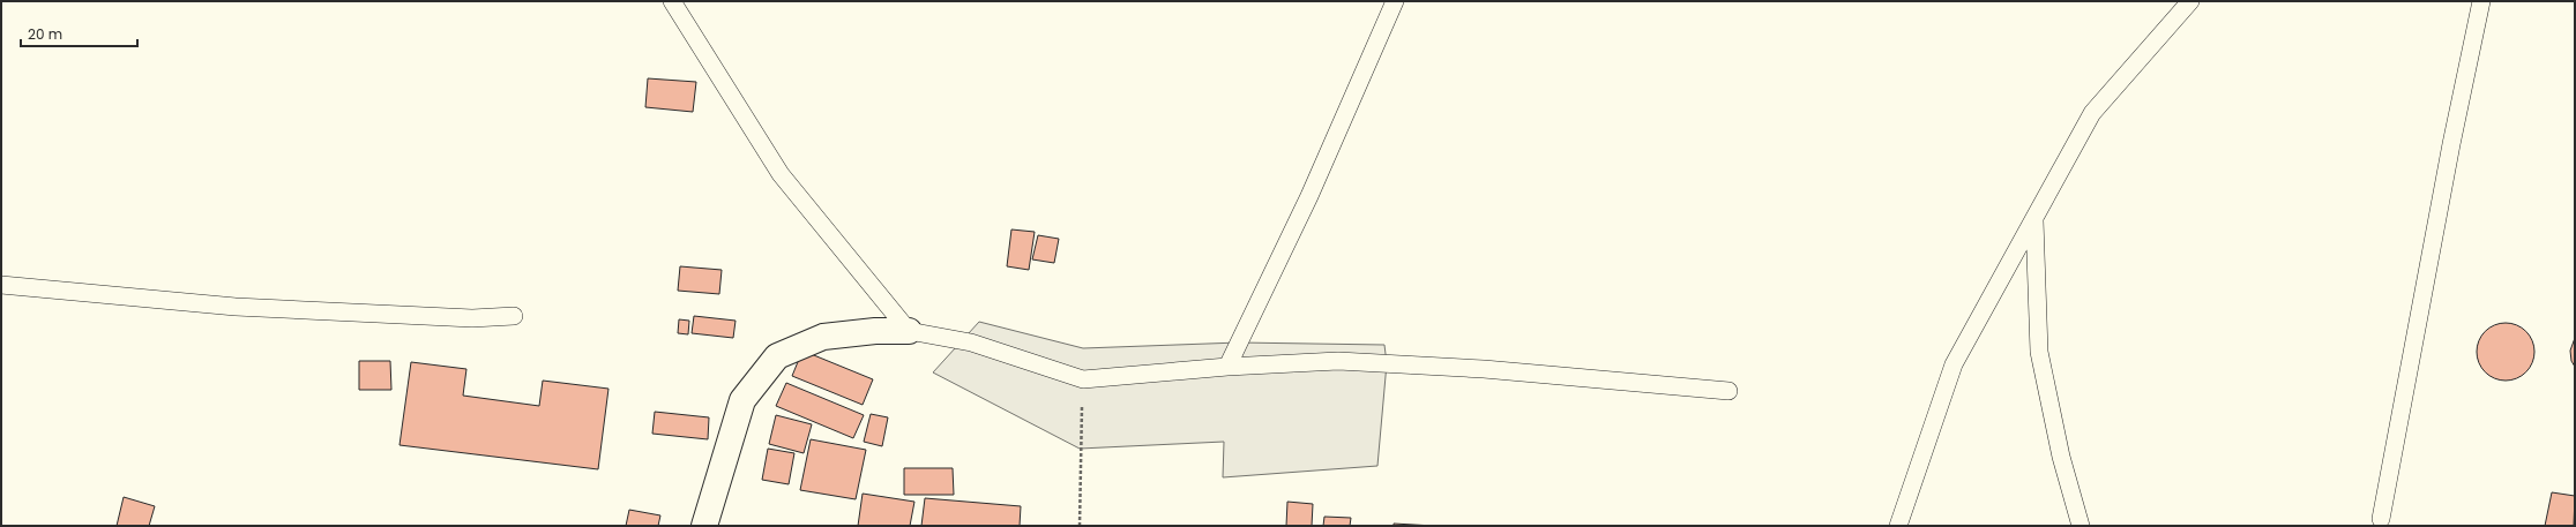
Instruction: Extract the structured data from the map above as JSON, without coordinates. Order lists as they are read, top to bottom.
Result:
{
  "scale_bar": "20 m"
}
